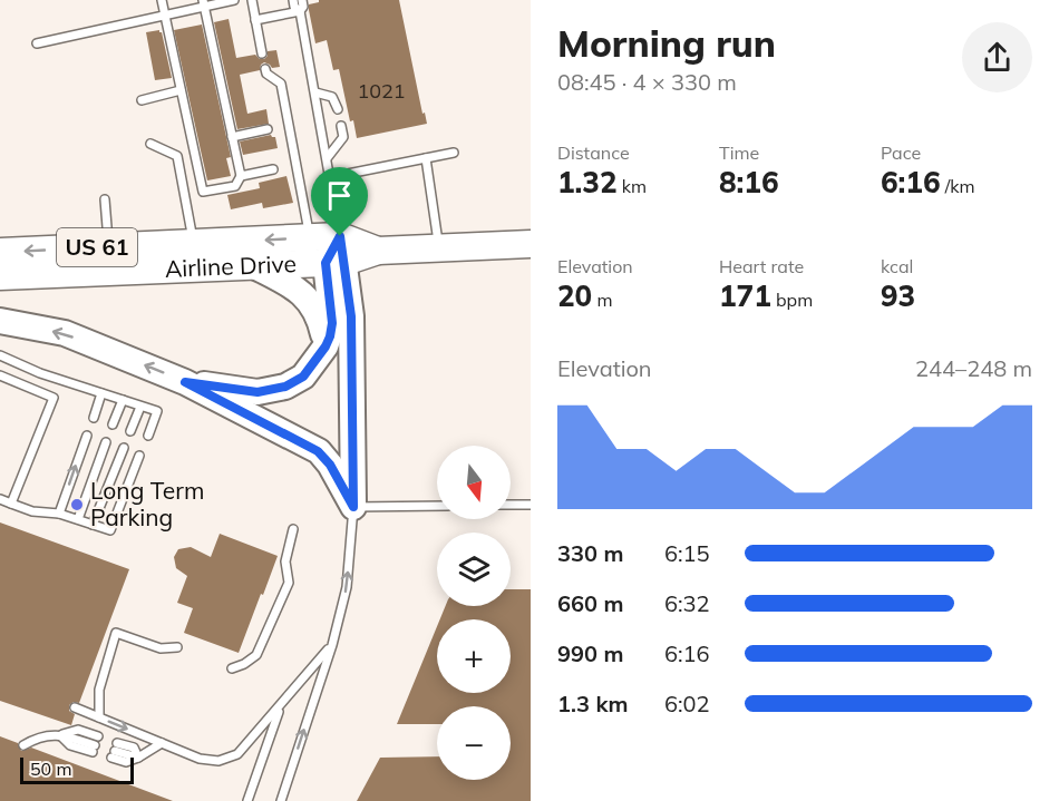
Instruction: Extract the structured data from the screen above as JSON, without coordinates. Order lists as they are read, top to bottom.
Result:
{
  "streets": {
    "highway": ["US 61", "Airline Drive"]
  },
  "places": ["Long Term Parking"],
  "house_numbers": ["1021"],
  "scale_bar": "50 m",
  "north": "bottom",
  "page": {
    "heading": ["Morning run", "08:45 · 4 × 330 m"],
    "stats": [
      ["Distance", "1.32 km"],
      ["Time", "8:16"],
      ["Pace", "6:16 /km"],
      ["Elevation", "20 m"],
      ["Heart rate", "171 bpm"],
      ["kcal", "93"]
    ],
    "chart": ["Elevation", "244–248 m"],
    "map_buttons": ["+", "−"],
    "list": [
      {
        "name": "330 m",
        "note": "6:15"
      },
      {
        "name": "660 m",
        "note": "6:32"
      },
      {
        "name": "990 m",
        "note": "6:16"
      },
      {
        "name": "1.3 km",
        "note": "6:02"
      }
    ],
    "scale": "50 m"
  }
}
